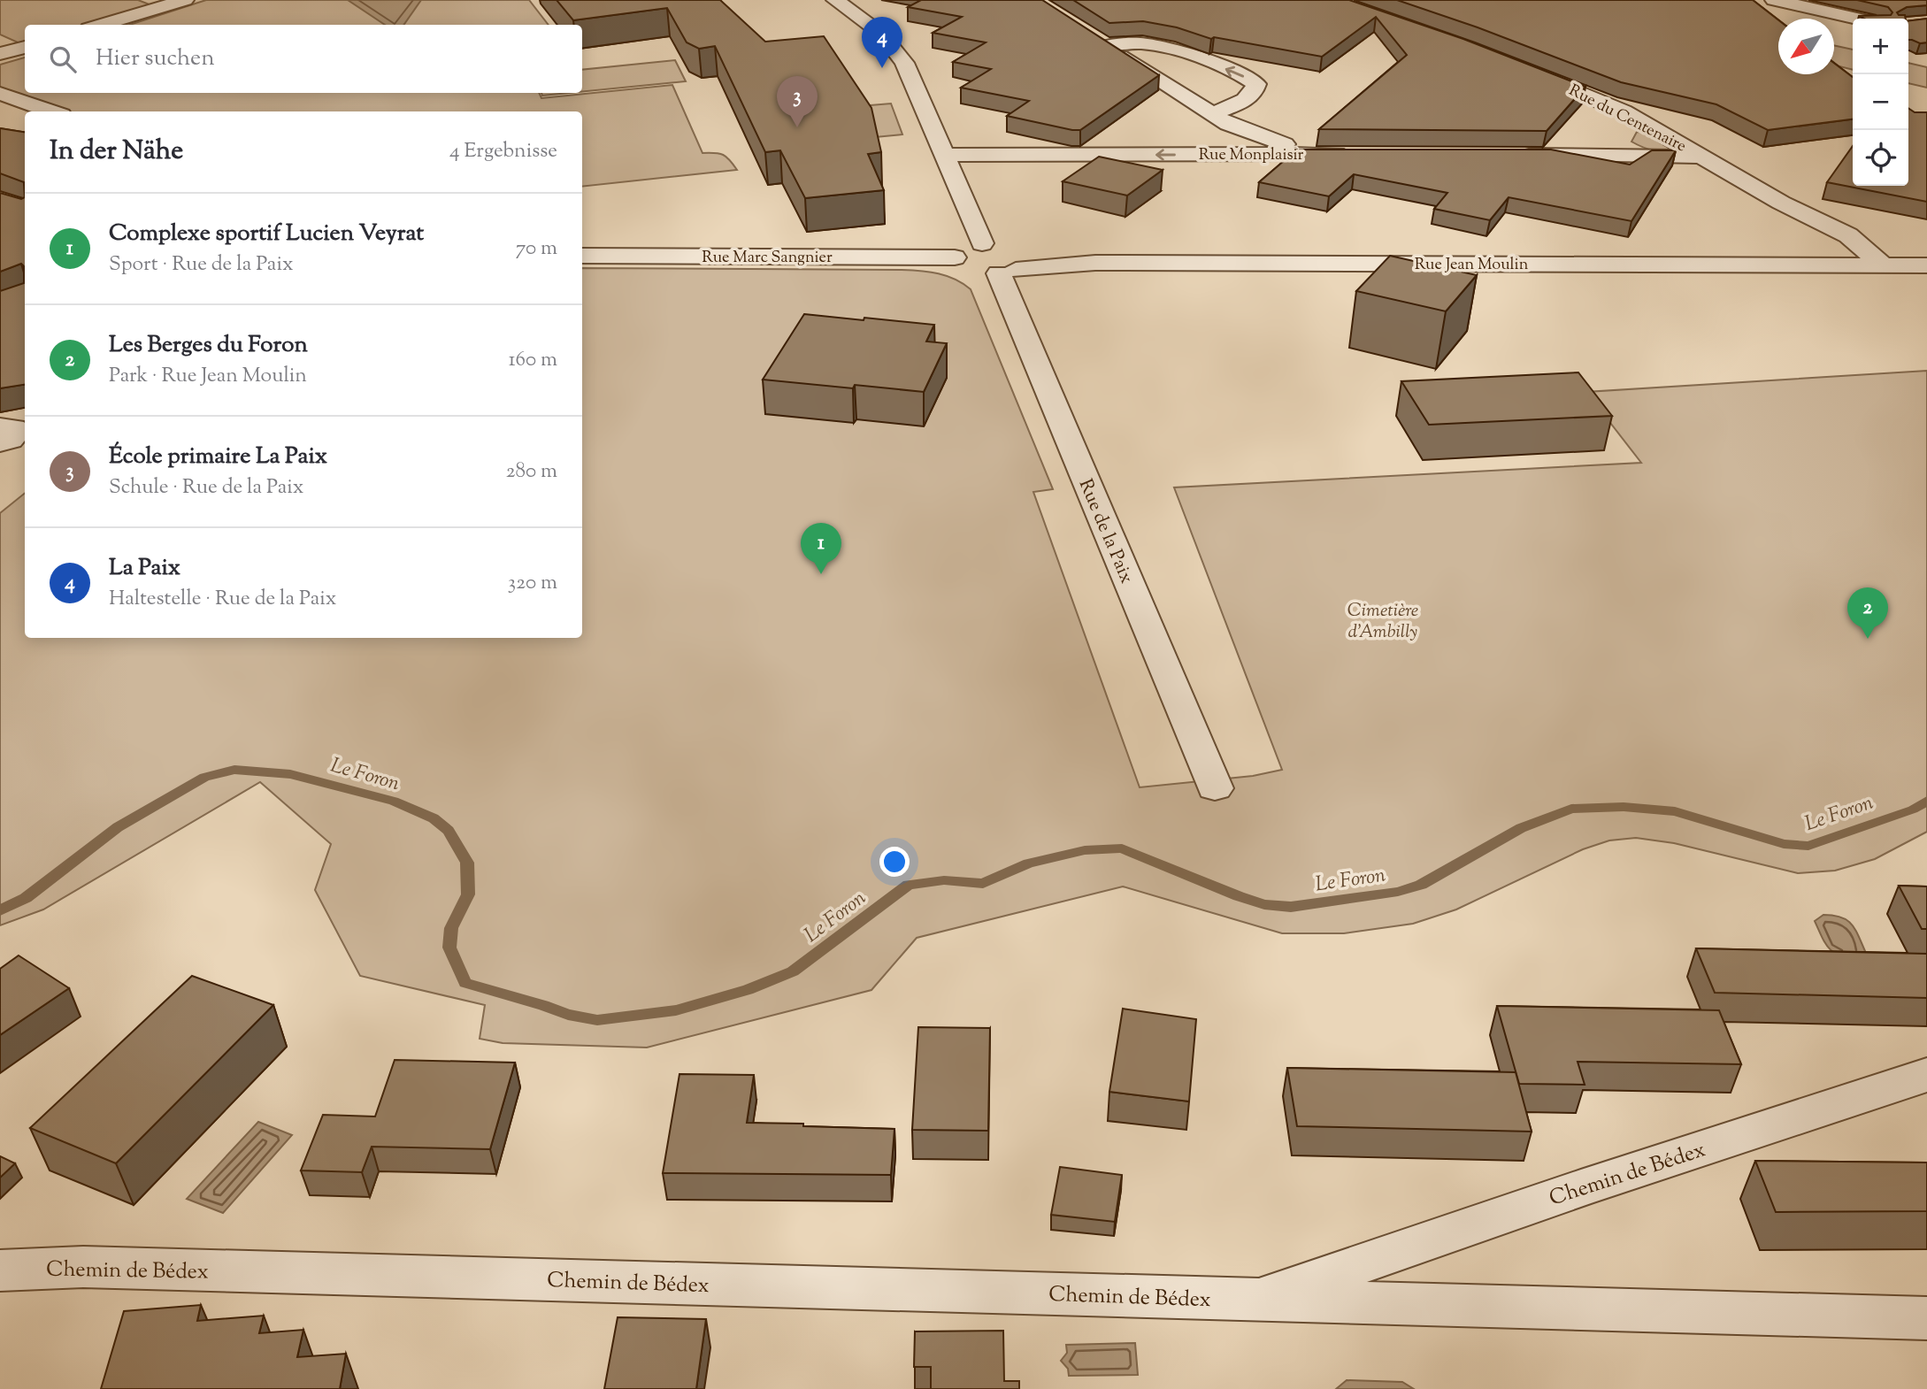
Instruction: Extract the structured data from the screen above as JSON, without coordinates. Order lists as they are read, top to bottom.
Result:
{
  "streets": {
    "street": [
      "Rue du Centenaire",
      "Rue Monplaisir",
      "Rue Marc Sangnier",
      "Rue Jean Moulin",
      "Rue de la Paix",
      "Chemin de Bédex"
    ]
  },
  "crossings": [
    ["Rue du Centenaire", "Rue Jean Moulin"],
    ["Rue Monplaisir", "Rue de la Paix"],
    ["Rue Marc Sangnier", "Rue Jean Moulin"],
    ["Rue Marc Sangnier", "Rue de la Paix"],
    ["Rue Jean Moulin", "Rue de la Paix"]
  ],
  "water": ["Le Foron"],
  "parks": ["Cimetière d'Ambilly"],
  "north": "bottom left",
  "page": {
    "pins": [
      "4",
      "3",
      "1",
      "2"
    ],
    "map_buttons": ["+", "−"],
    "search": "Hier suchen",
    "heading": ["In der Nähe", "4 Ergebnisse"],
    "list": [
      {
        "mark": "1",
        "name": "Complexe sportif Lucien Veyrat",
        "note": "Sport · Rue de la Paix",
        "value": "70 m"
      },
      {
        "mark": "2",
        "name": "Les Berges du Foron",
        "note": "Park · Rue Jean Moulin",
        "value": "160 m"
      },
      {
        "mark": "3",
        "name": "École primaire La Paix",
        "note": "Schule · Rue de la Paix",
        "value": "280 m"
      },
      {
        "mark": "4",
        "name": "La Paix",
        "note": "Haltestelle · Rue de la Paix",
        "value": "320 m"
      }
    ]
  }
}
